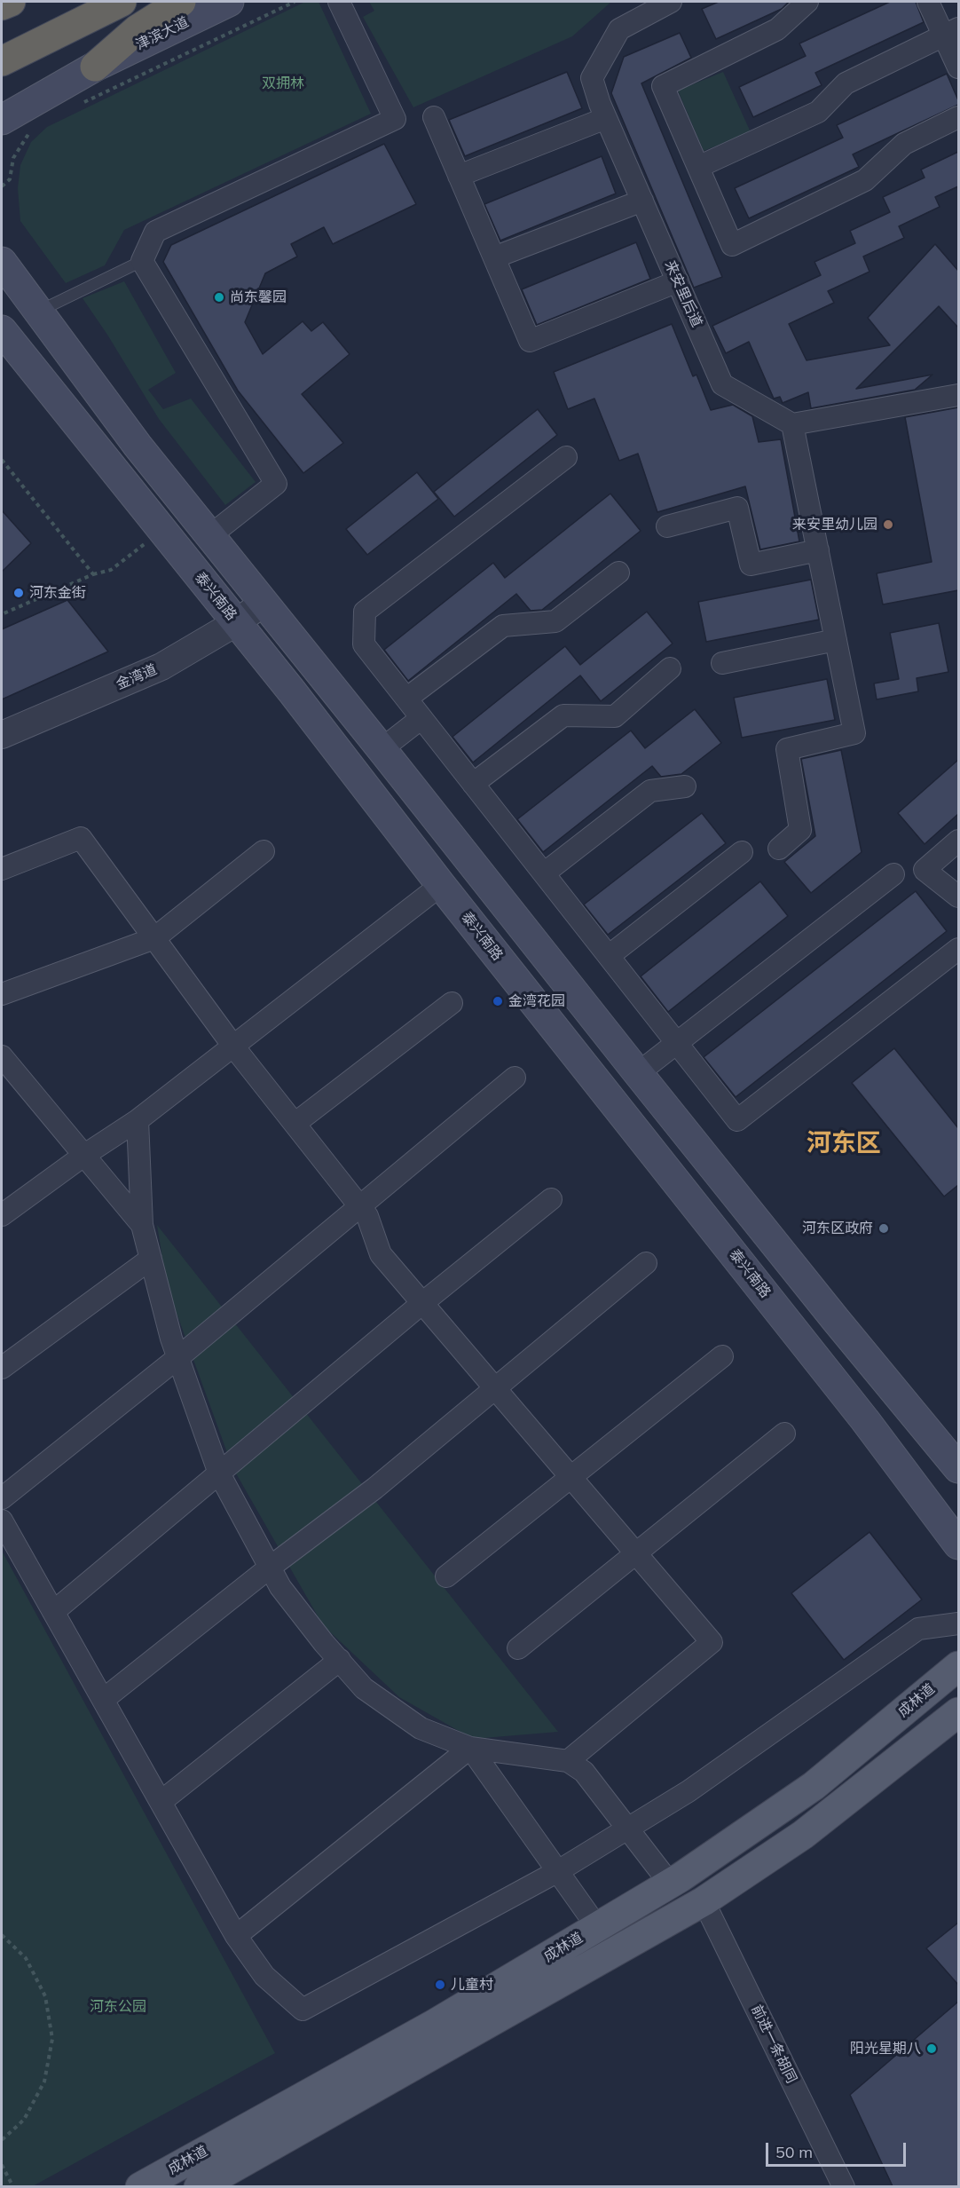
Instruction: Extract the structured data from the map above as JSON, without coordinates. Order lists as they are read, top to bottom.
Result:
{
  "streets": {
    "main road": ["津滨大道", "泰兴南路", "成林道"],
    "street": ["来安里后道", "金湾道", "前进一条胡同"]
  },
  "crossings": [
    ["泰兴南路", "金湾道"],
    ["成林道", "前进一条胡同"]
  ],
  "districts": ["河东区"],
  "parks": ["双拥林", "河东公园"],
  "places": [
    "尚东馨园",
    "来安里幼儿园",
    "河东金街",
    "金湾花园",
    "河东区政府",
    "儿童村",
    "阳光星期八"
  ],
  "scale_bar": "50 m"
}
